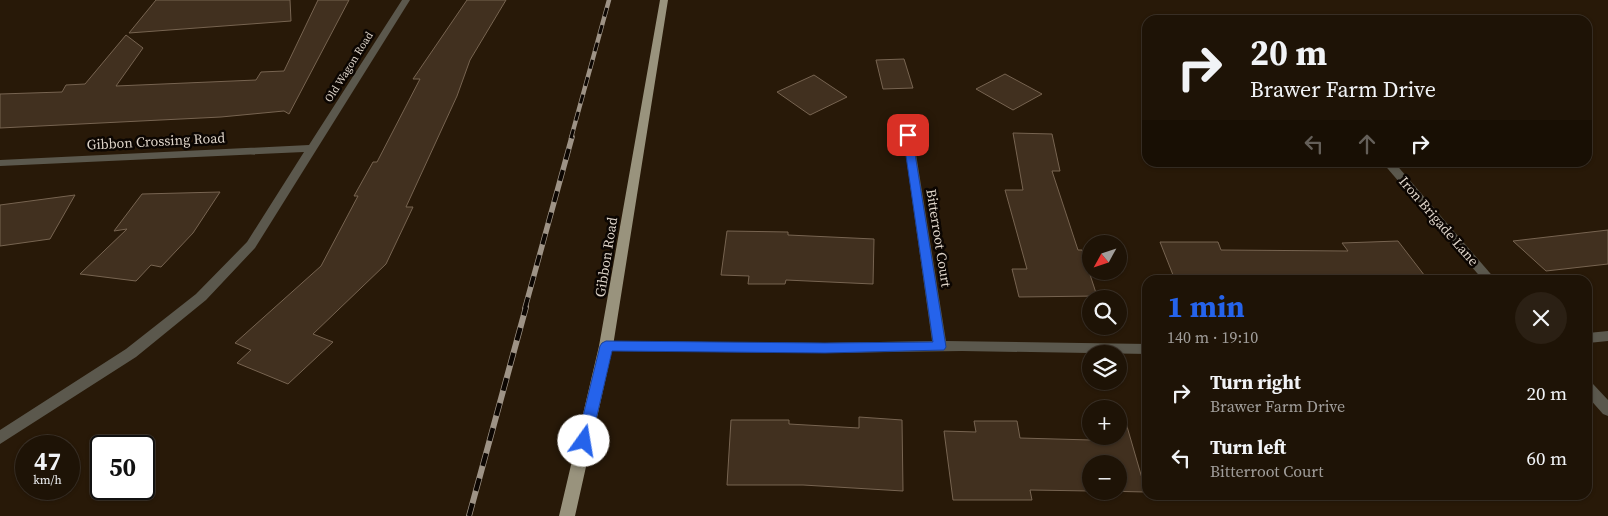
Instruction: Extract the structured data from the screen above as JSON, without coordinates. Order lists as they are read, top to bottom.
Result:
{
  "streets": {
    "main road": ["Gibbon Road"],
    "street": [
      "Old Wagon Road",
      "Gibbon Crossing Road",
      "Iron Brigade Lane",
      "Bitterroot Court"
    ]
  },
  "crossings": [
    ["Old Wagon Road", "Gibbon Crossing Road"]
  ],
  "north": "bottom left",
  "page": {
    "turn": ["20 m", "Brawer Farm Drive"],
    "map_buttons": ["+", "−"],
    "heading": ["1 min", "140 m · 19:10"],
    "list": [
      {
        "name": "Turn right",
        "note": "Brawer Farm Drive",
        "value": "20 m"
      },
      {
        "name": "Turn left",
        "note": "Bitterroot Court",
        "value": "60 m"
      }
    ],
    "speed": "47 km/h",
    "limit": "50"
  }
}
